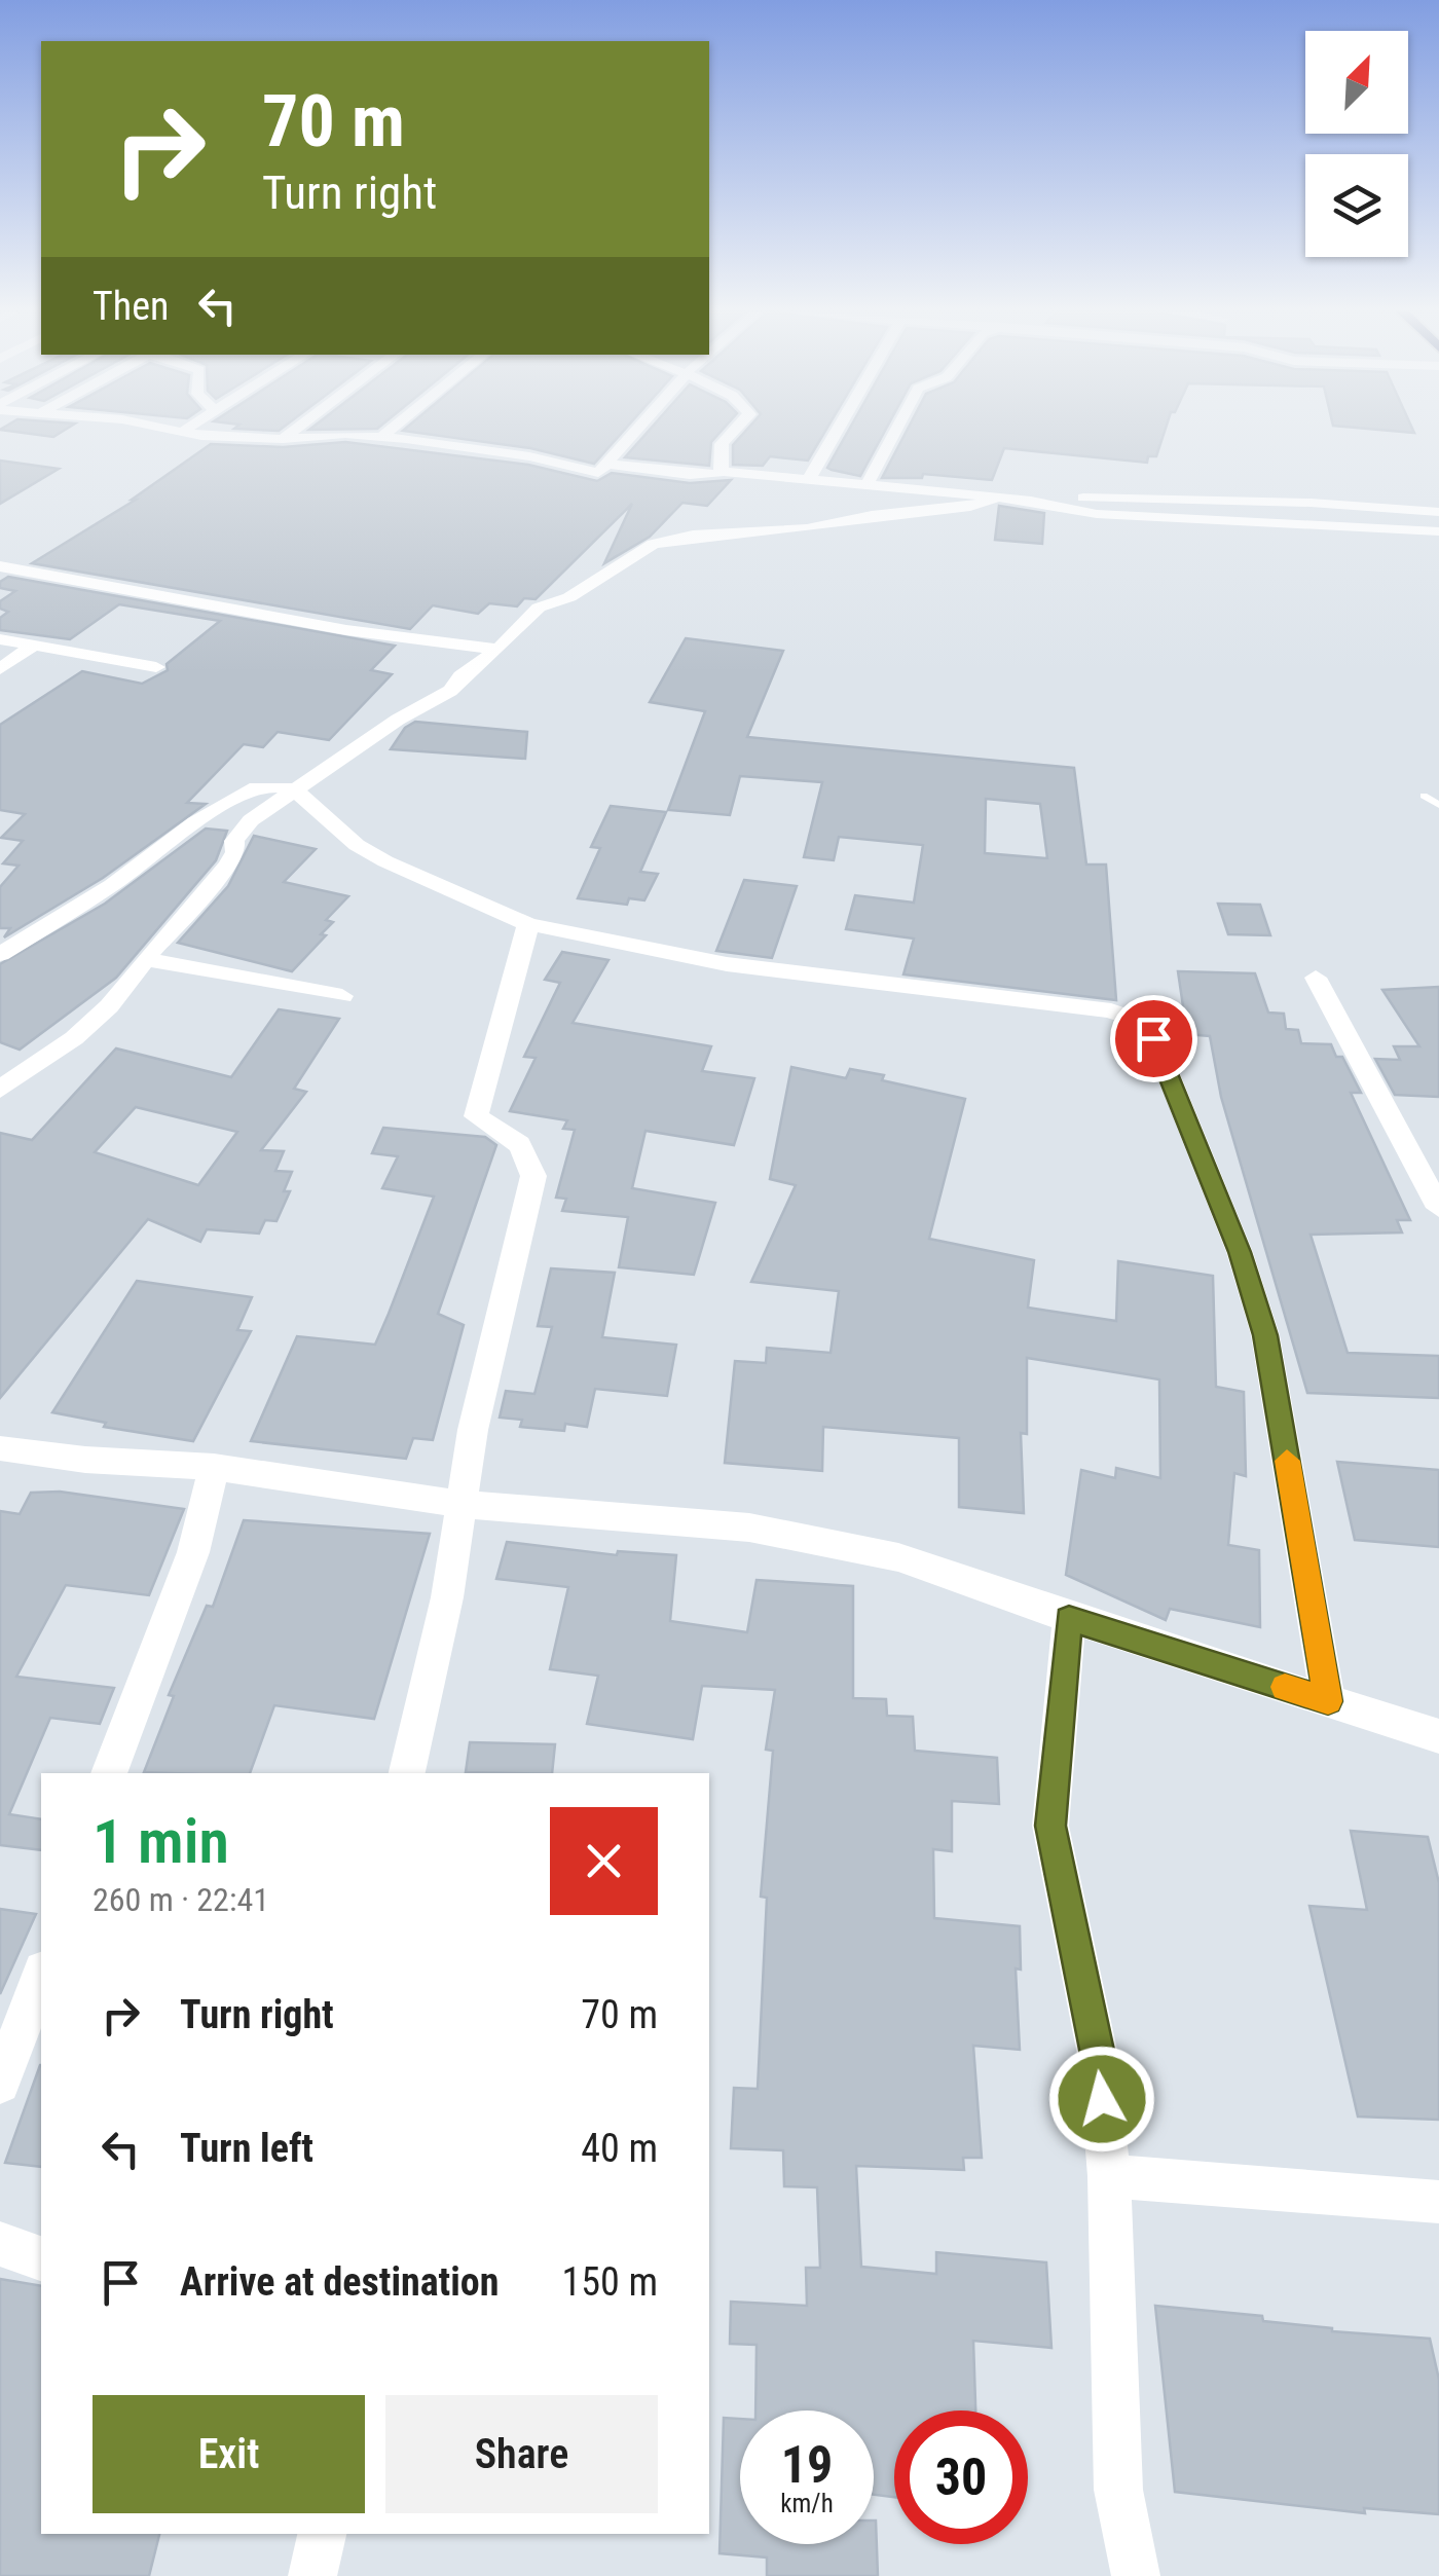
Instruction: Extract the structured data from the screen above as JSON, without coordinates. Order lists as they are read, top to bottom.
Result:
{
  "north": "top right",
  "page": {
    "turn": ["70 m", "Turn right"],
    "then": "Then",
    "heading": ["1 min", "260 m · 22:41"],
    "list": [
      {
        "name": "Turn right",
        "value": "70 m"
      },
      {
        "name": "Turn left",
        "value": "40 m"
      },
      {
        "name": "Arrive at destination",
        "value": "150 m"
      }
    ],
    "buttons": ["Exit", "Share"],
    "speed": "19 km/h",
    "limit": "30"
  }
}
